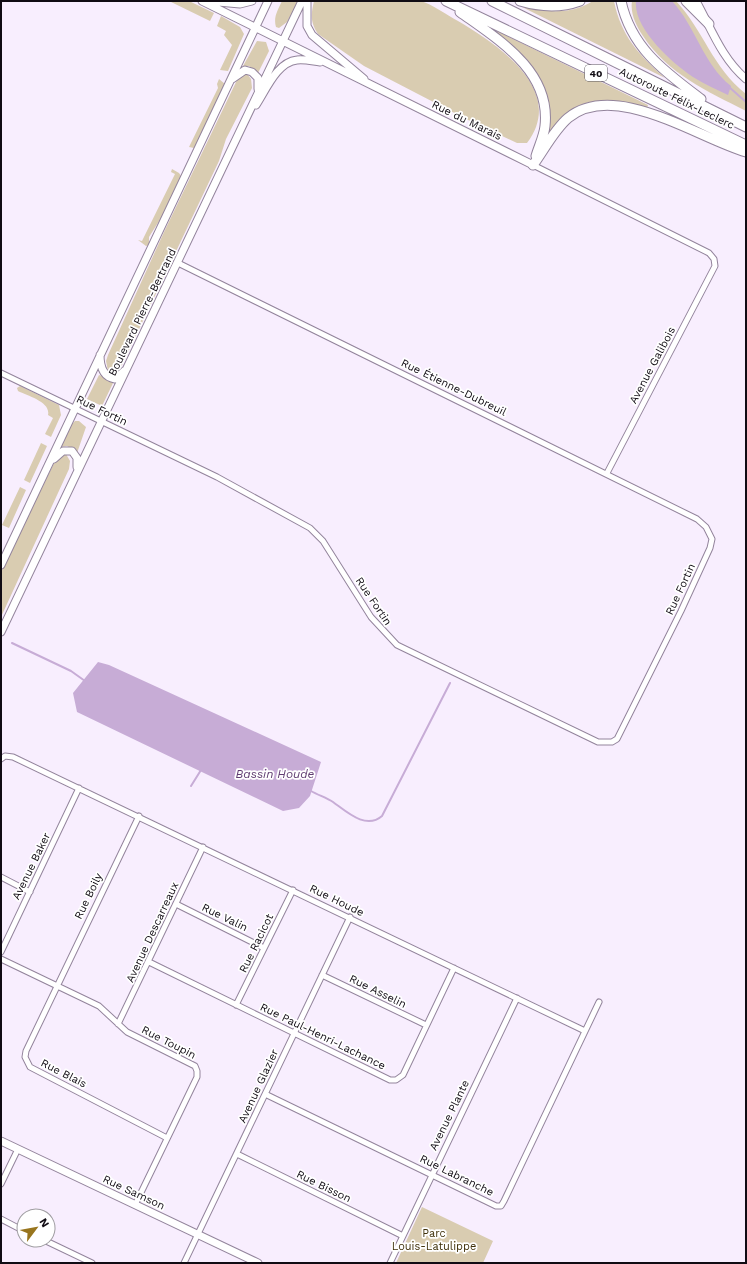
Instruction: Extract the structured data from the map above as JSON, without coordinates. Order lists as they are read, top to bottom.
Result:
{
  "streets": {
    "highway": ["40", "Autoroute Félix-Leclerc"],
    "main road": ["Rue du Marais", "Boulevard Pierre-Bertrand", "Rue Samson"],
    "street": [
      "Avenue Galibois",
      "Rue Étienne-Dubreuil",
      "Rue Fortin",
      "Avenue Baker",
      "Rue Boily",
      "Rue Houde",
      "Rue Valin",
      "Avenue Descarreaux",
      "Rue Racicot",
      "Rue Asselin",
      "Rue Paul-Henri-Lachance",
      "Rue Toupin",
      "Rue Blais",
      "Avenue Glazier",
      "Avenue Plante",
      "Rue Labranche",
      "Rue Bisson"
    ]
  },
  "crossings": [
    ["Rue du Marais", "Boulevard Pierre-Bertrand"],
    ["Rue du Marais", "Avenue Galibois"],
    ["Boulevard Pierre-Bertrand", "Rue Étienne-Dubreuil"],
    ["Boulevard Pierre-Bertrand", "Rue Fortin"],
    ["Avenue Galibois", "Rue Étienne-Dubreuil"],
    ["Rue Étienne-Dubreuil", "Rue Fortin"],
    ["Avenue Baker", "Rue Houde"],
    ["Rue Boily", "Rue Houde"],
    ["Rue Boily", "Rue Toupin"],
    ["Rue Boily", "Rue Blais"],
    ["Rue Houde", "Avenue Descarreaux"],
    ["Rue Houde", "Rue Racicot"],
    ["Rue Houde", "Rue Paul-Henri-Lachance"],
    ["Rue Houde", "Avenue Glazier"],
    ["Rue Houde", "Avenue Plante"],
    ["Rue Houde", "Rue Labranche"],
    ["Rue Valin", "Avenue Descarreaux"],
    ["Rue Valin", "Rue Racicot"],
    ["Avenue Descarreaux", "Rue Paul-Henri-Lachance"],
    ["Avenue Descarreaux", "Rue Toupin"],
    ["Rue Racicot", "Rue Paul-Henri-Lachance"],
    ["Rue Asselin", "Rue Paul-Henri-Lachance"],
    ["Rue Asselin", "Avenue Glazier"],
    ["Rue Paul-Henri-Lachance", "Avenue Glazier"],
    ["Rue Toupin", "Rue Blais"],
    ["Rue Toupin", "Rue Samson"],
    ["Avenue Glazier", "Rue Labranche"],
    ["Avenue Glazier", "Rue Bisson"],
    ["Avenue Glazier", "Rue Samson"],
    ["Avenue Plante", "Rue Labranche"],
    ["Avenue Plante", "Rue Bisson"]
  ],
  "water": ["Bassin Houde"],
  "parks": ["Parc Louis-Latulippe"],
  "north": "top right"
}
